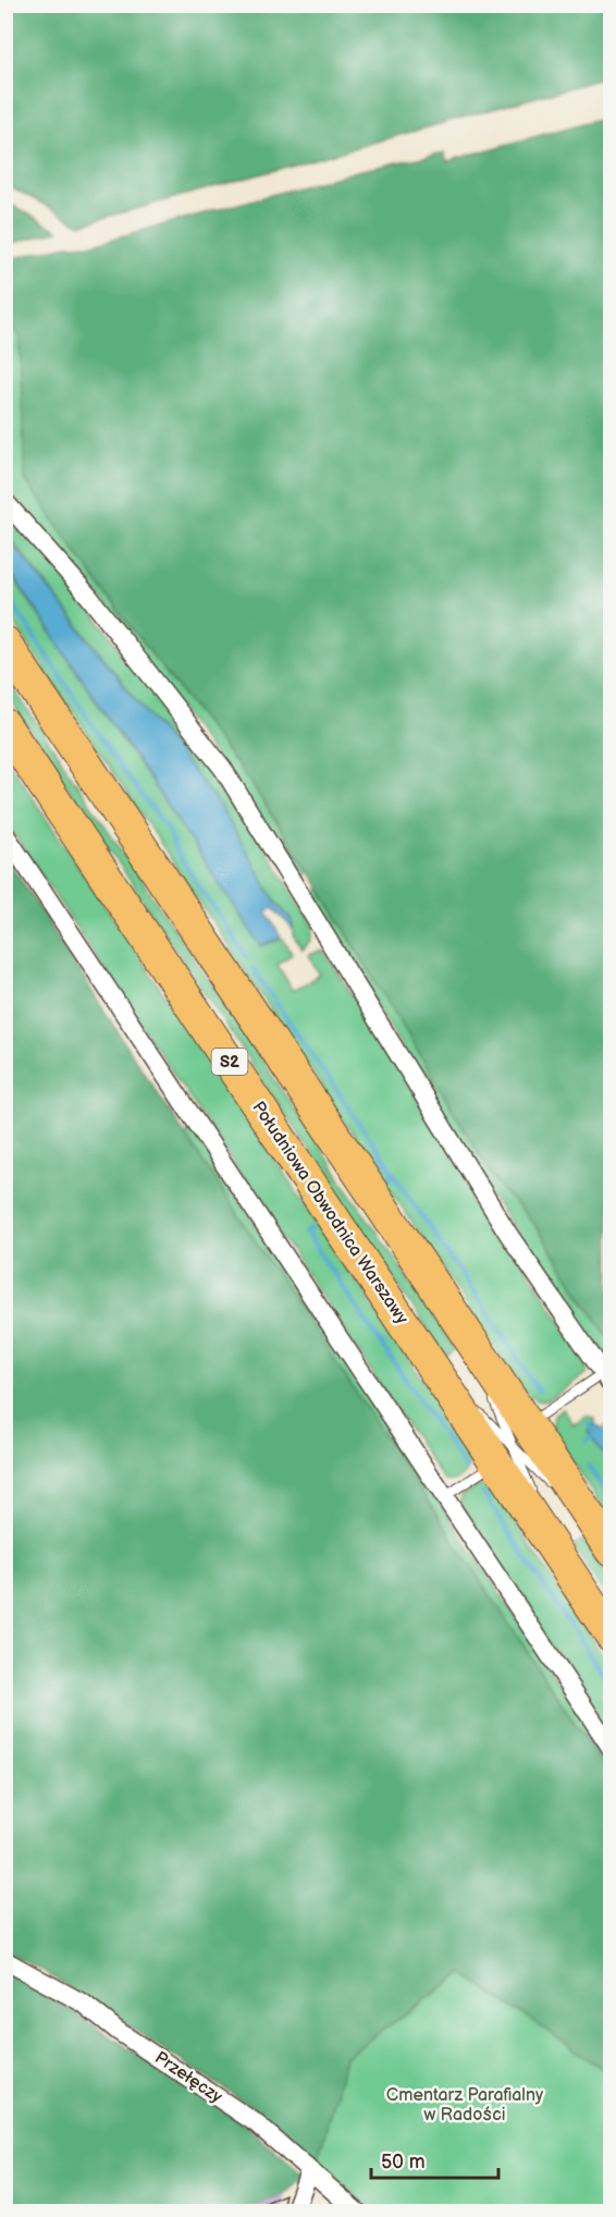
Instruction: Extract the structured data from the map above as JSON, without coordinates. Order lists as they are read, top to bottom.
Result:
{
  "streets": {
    "highway": ["S2", "Południowa Obwodnica Warszawy"],
    "street": ["Przełęczy"]
  },
  "parks": ["Cmentarz Parafialny w Radości"],
  "scale_bar": "50 m"
}
